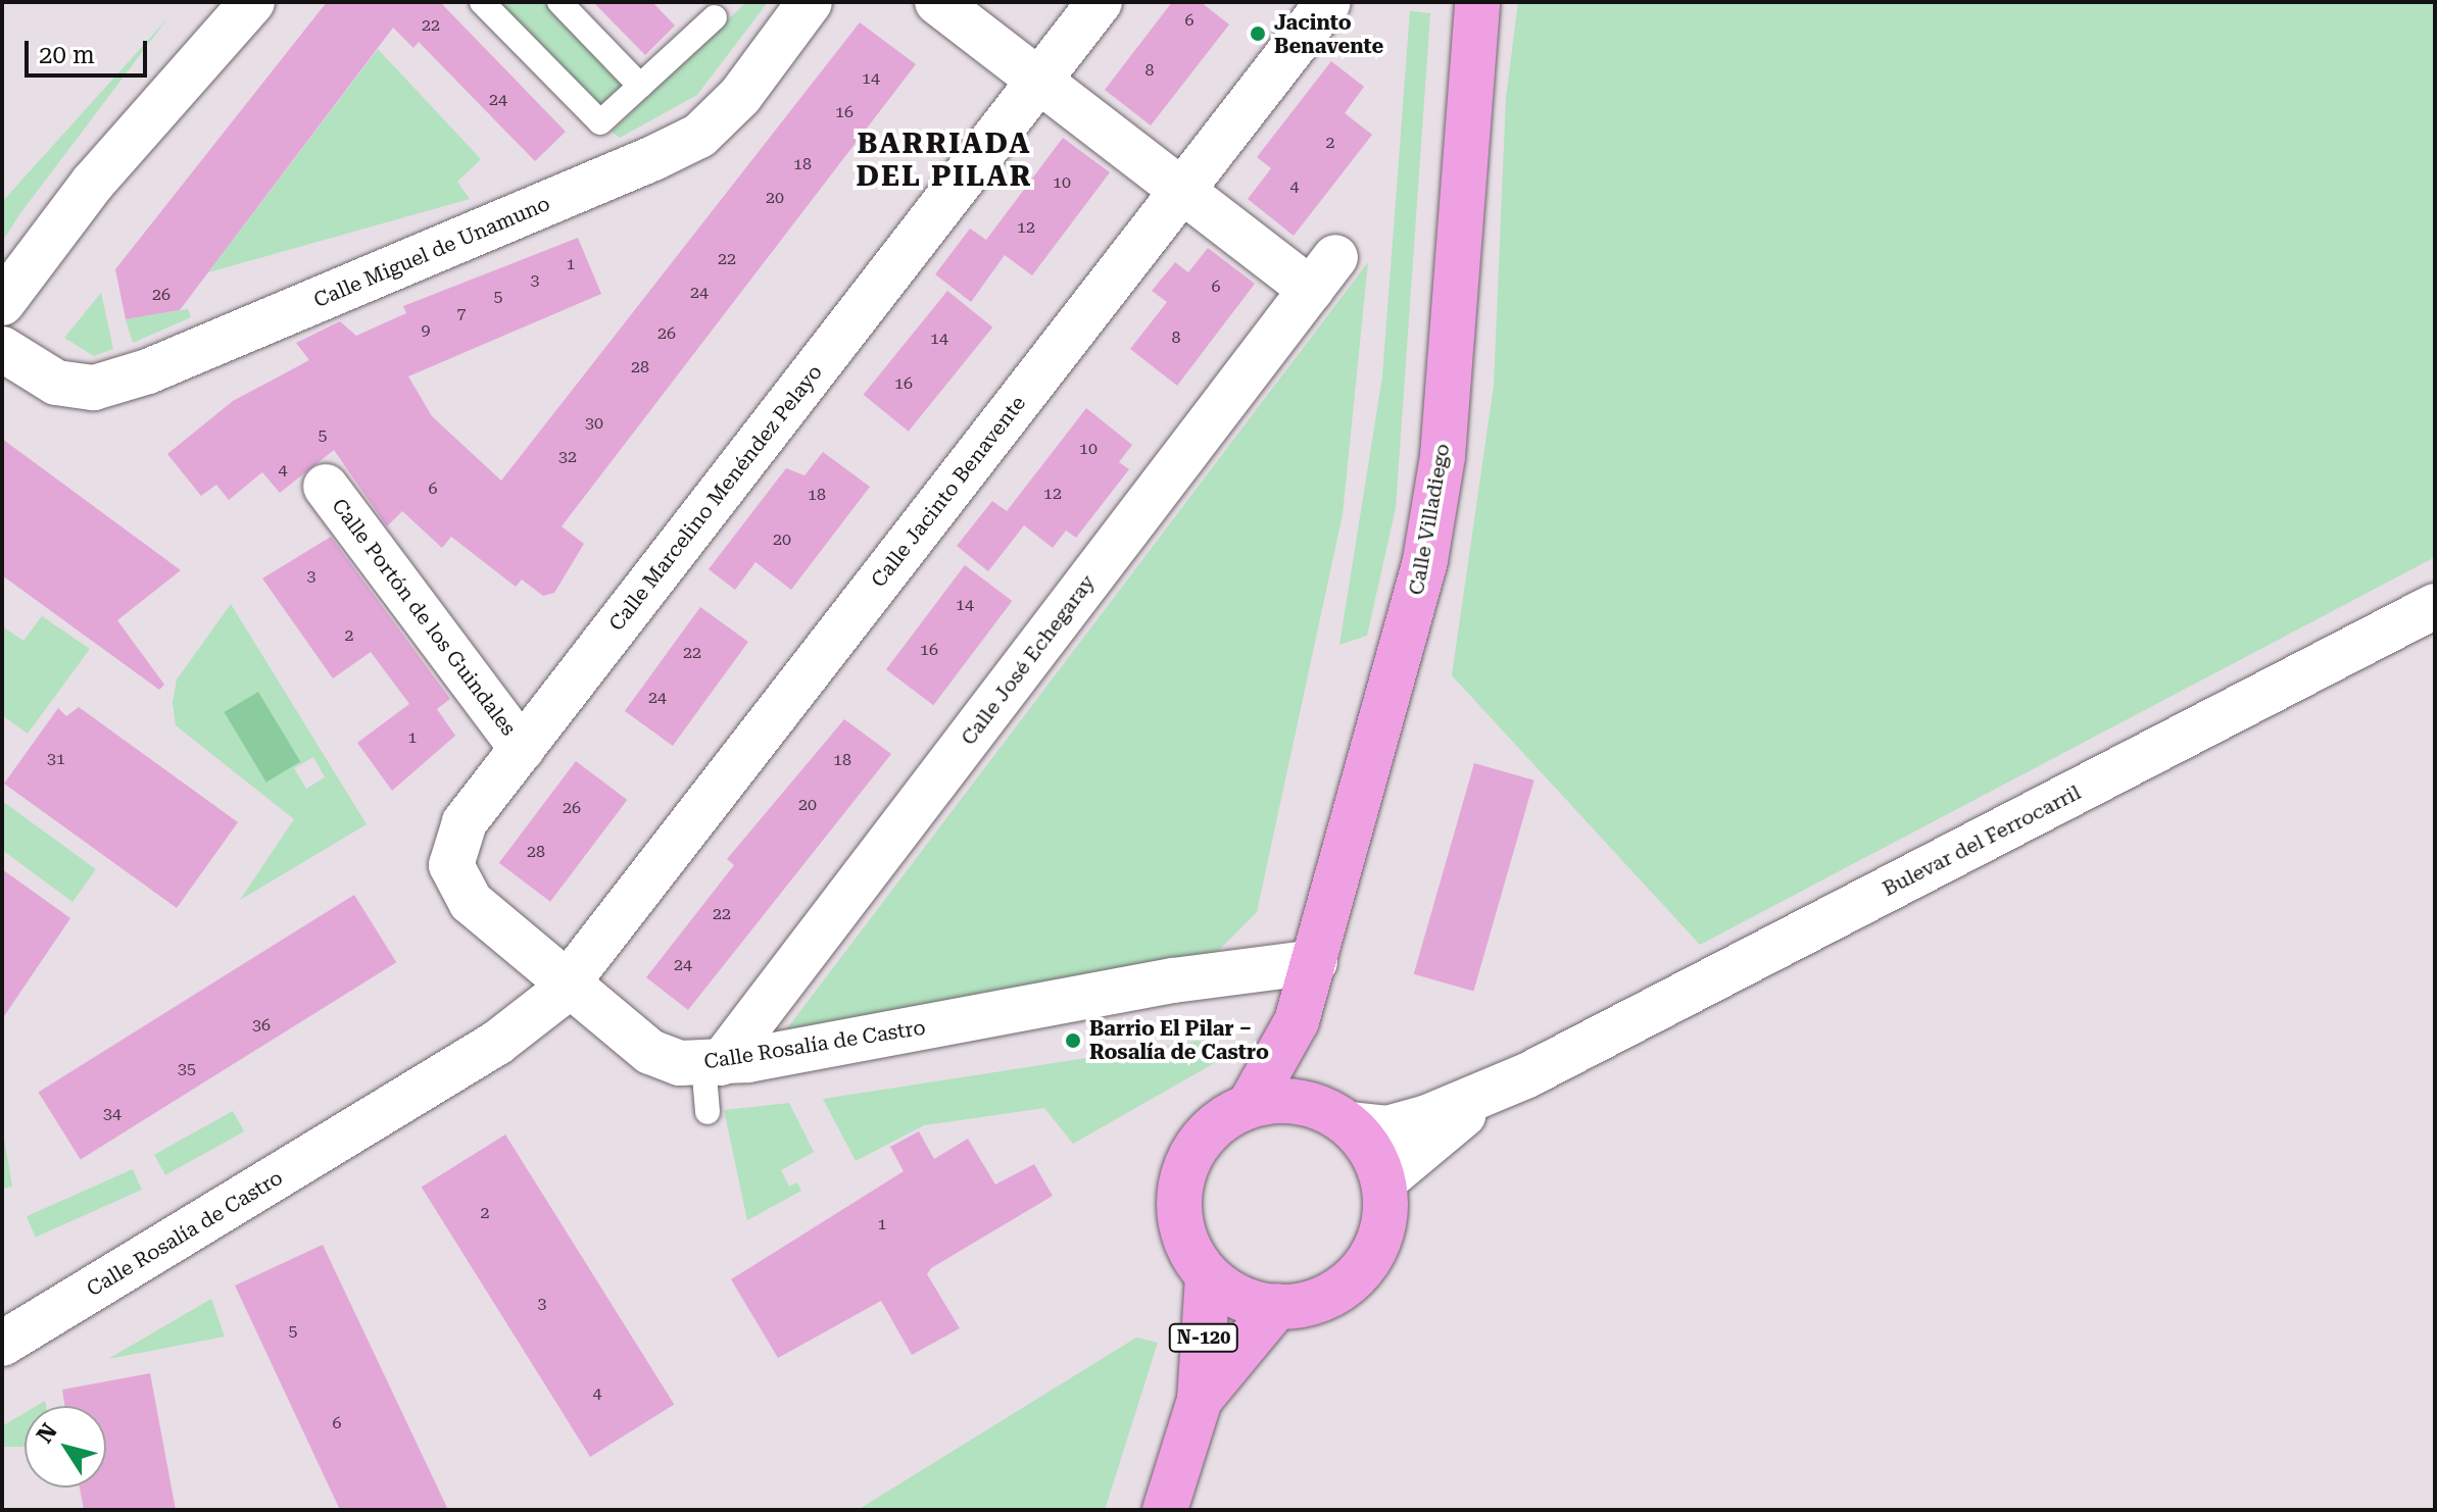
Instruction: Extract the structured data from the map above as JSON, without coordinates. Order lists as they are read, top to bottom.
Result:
{
  "streets": {
    "highway": ["Calle Villadiego", "N-120"],
    "street": [
      "Calle Miguel de Unamuno",
      "Calle Jacinto Benavente",
      "Calle Marcelino Menéndez Pelayo",
      "Calle Portón de los Guindales",
      "Calle José Echegaray",
      "Bulevar del Ferrocarril",
      "Calle Rosalía de Castro"
    ]
  },
  "crossings": [
    ["Calle Jacinto Benavente", "Calle Marcelino Menéndez Pelayo"],
    ["Calle Jacinto Benavente", "Calle José Echegaray"],
    ["Calle Jacinto Benavente", "Calle Rosalía de Castro"],
    ["Calle Marcelino Menéndez Pelayo", "Calle Portón de los Guindales"],
    ["Calle Marcelino Menéndez Pelayo", "Calle Rosalía de Castro"],
    ["Calle Villadiego", "Bulevar del Ferrocarril"],
    ["Calle Villadiego", "Calle Rosalía de Castro"],
    ["Calle Villadiego", "N-120"],
    ["Calle José Echegaray", "Calle Rosalía de Castro"],
    ["Bulevar del Ferrocarril", "N-120"]
  ],
  "districts": ["BARRIADA DEL PILAR"],
  "places": ["Jacinto Benavente", "Barrio El Pilar – Rosalía de Castro"],
  "house_numbers": [
    "6",
    "22",
    "8",
    "14",
    "24",
    "16",
    "2",
    "18",
    "10",
    "4",
    "20",
    "12",
    "22",
    "1",
    "3",
    "6",
    "24",
    "26",
    "5",
    "7",
    "9",
    "26",
    "8",
    "14",
    "28",
    "16",
    "30",
    "5",
    "10",
    "32",
    "4",
    "6",
    "12",
    "18",
    "20",
    "3",
    "14",
    "2",
    "16",
    "22",
    "24",
    "1",
    "31",
    "18",
    "20",
    "26",
    "28",
    "22",
    "24",
    "36",
    "35",
    "34",
    "2",
    "1",
    "3",
    "5",
    "4",
    "6"
  ],
  "scale_bar": "20 m",
  "north": "top left"
}
